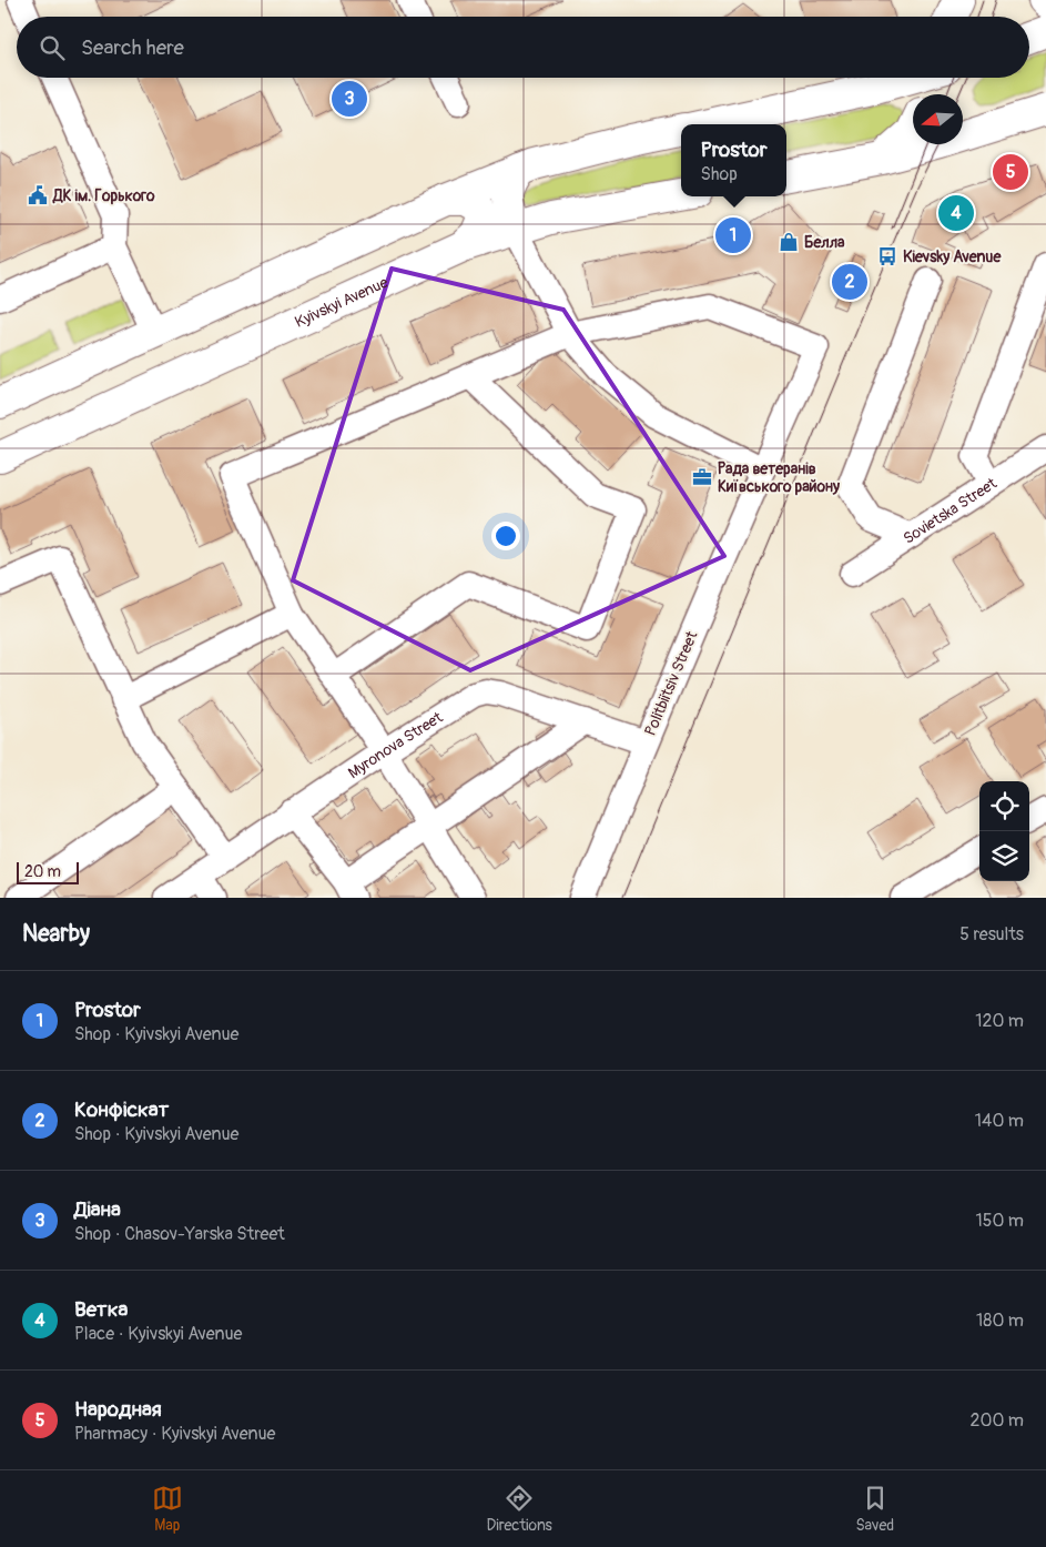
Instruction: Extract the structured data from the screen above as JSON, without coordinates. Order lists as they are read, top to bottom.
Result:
{
  "streets": {
    "main road": ["Kyivskyi Avenue"],
    "street": ["Sovietska Street", "Politbiitsiv Street", "Myronova Street"]
  },
  "crossings": [
    ["Politbiitsiv Street", "Myronova Street"]
  ],
  "places": {
    "public building": ["ДК ім. Горького"],
    "shop": ["Белла"],
    "bus stop": ["Kievsky Avenue"],
    "office": ["Рада ветеранів Київського району"]
  },
  "scale_bar": "20 m",
  "north": "left",
  "page": {
    "search": "Search here",
    "pins": [
      "3",
      "5",
      "4",
      "1",
      "2"
    ],
    "popup": ["Prostor", "Shop"],
    "scale": "20 m",
    "heading": ["Nearby", "5 results"],
    "list": [
      {
        "mark": "1",
        "name": "Prostor",
        "note": "Shop · Kyivskyi Avenue",
        "value": "120 m"
      },
      {
        "mark": "2",
        "name": "Конфіскат",
        "note": "Shop · Kyivskyi Avenue",
        "value": "140 m"
      },
      {
        "mark": "3",
        "name": "Діана",
        "note": "Shop · Chasov-Yarska Street",
        "value": "150 m"
      },
      {
        "mark": "4",
        "name": "Ветка",
        "note": "Place · Kyivskyi Avenue",
        "value": "180 m"
      },
      {
        "mark": "5",
        "name": "Народная",
        "note": "Pharmacy · Kyivskyi Avenue",
        "value": "200 m"
      }
    ],
    "nav": ["Map", "Directions", "Saved"]
  }
}
